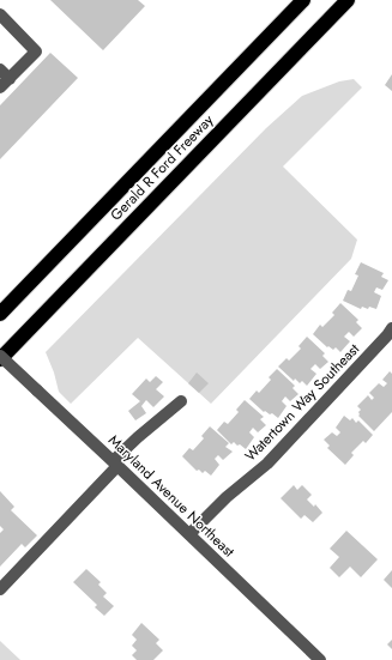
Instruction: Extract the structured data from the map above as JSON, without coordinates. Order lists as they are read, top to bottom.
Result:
{
  "streets": {
    "highway": ["Gerald R Ford Freeway"],
    "street": ["Watertown Way Southeast", "Maryland Avenue Northeast"]
  },
  "crossings": [
    ["Watertown Way Southeast", "Maryland Avenue Northeast"]
  ]
}
